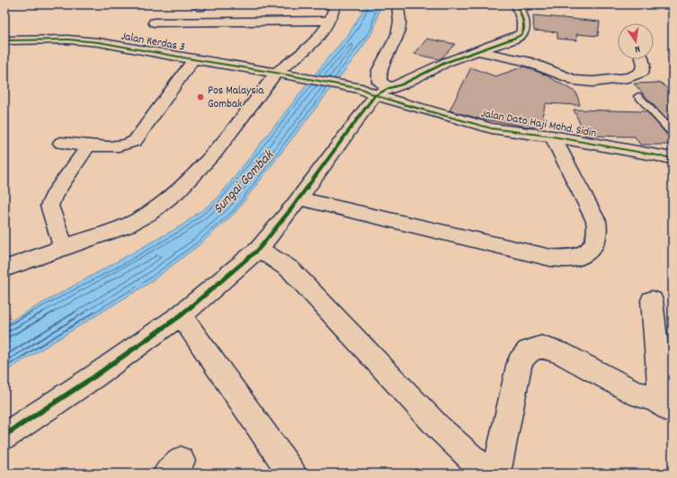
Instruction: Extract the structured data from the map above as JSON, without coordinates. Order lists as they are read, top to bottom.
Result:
{
  "streets": {
    "street": ["Jalan Kerdas 3", "Jalan Dato Haji Mohd. Sidin"]
  },
  "crossings": [
    ["Jalan Kerdas 3", "Jalan Dato Haji Mohd. Sidin"]
  ],
  "water": ["Sungai Gombak"],
  "places": ["Pos Malaysia Gombak"],
  "north": "bottom"
}
